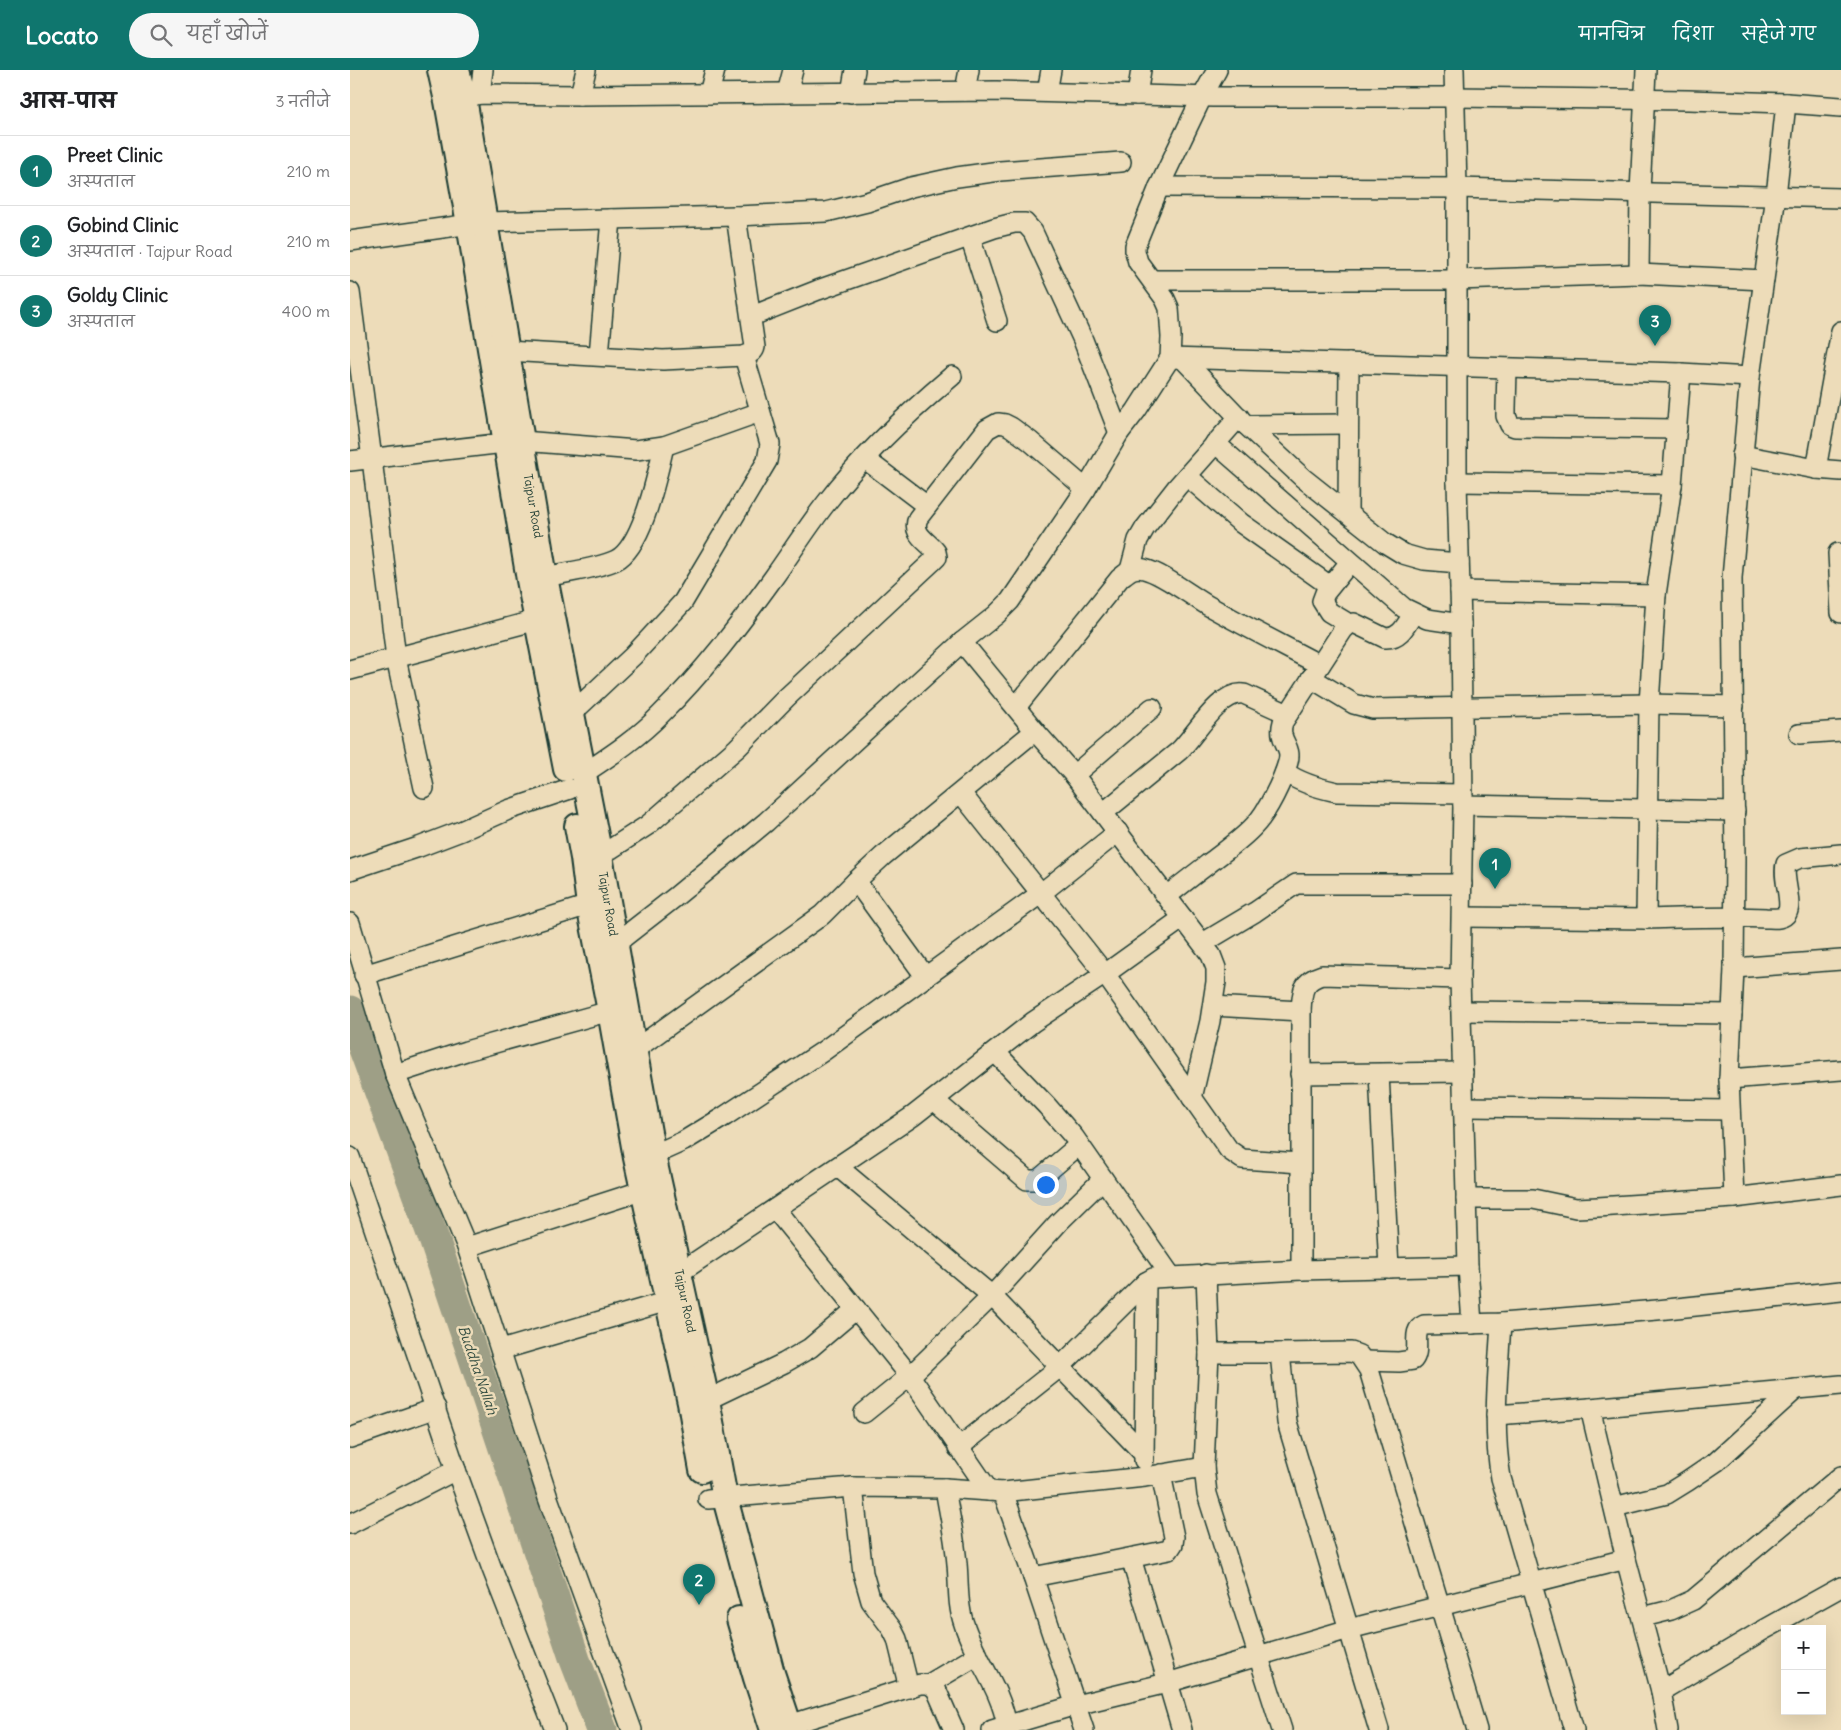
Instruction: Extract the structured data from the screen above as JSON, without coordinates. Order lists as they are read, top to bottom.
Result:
{
  "streets": {
    "main road": ["Tajpur Road"]
  },
  "water": ["Buddha Nallah"],
  "page": {
    "header": "Locato",
    "search": "यहाँ खोजें",
    "nav": ["मानचित्र", "दिशा", "सहेजे गए"],
    "heading": ["आस-पास", "3 नतीजे"],
    "list": [
      {
        "mark": "1",
        "name": "Preet Clinic",
        "note": "अस्पताल",
        "value": "210 m"
      },
      {
        "mark": "2",
        "name": "Gobind Clinic",
        "note": "अस्पताल · Tajpur Road",
        "value": "210 m"
      },
      {
        "mark": "3",
        "name": "Goldy Clinic",
        "note": "अस्पताल",
        "value": "400 m"
      }
    ],
    "pins": ["3", "1", "2"],
    "map_buttons": ["+", "−"]
  }
}
